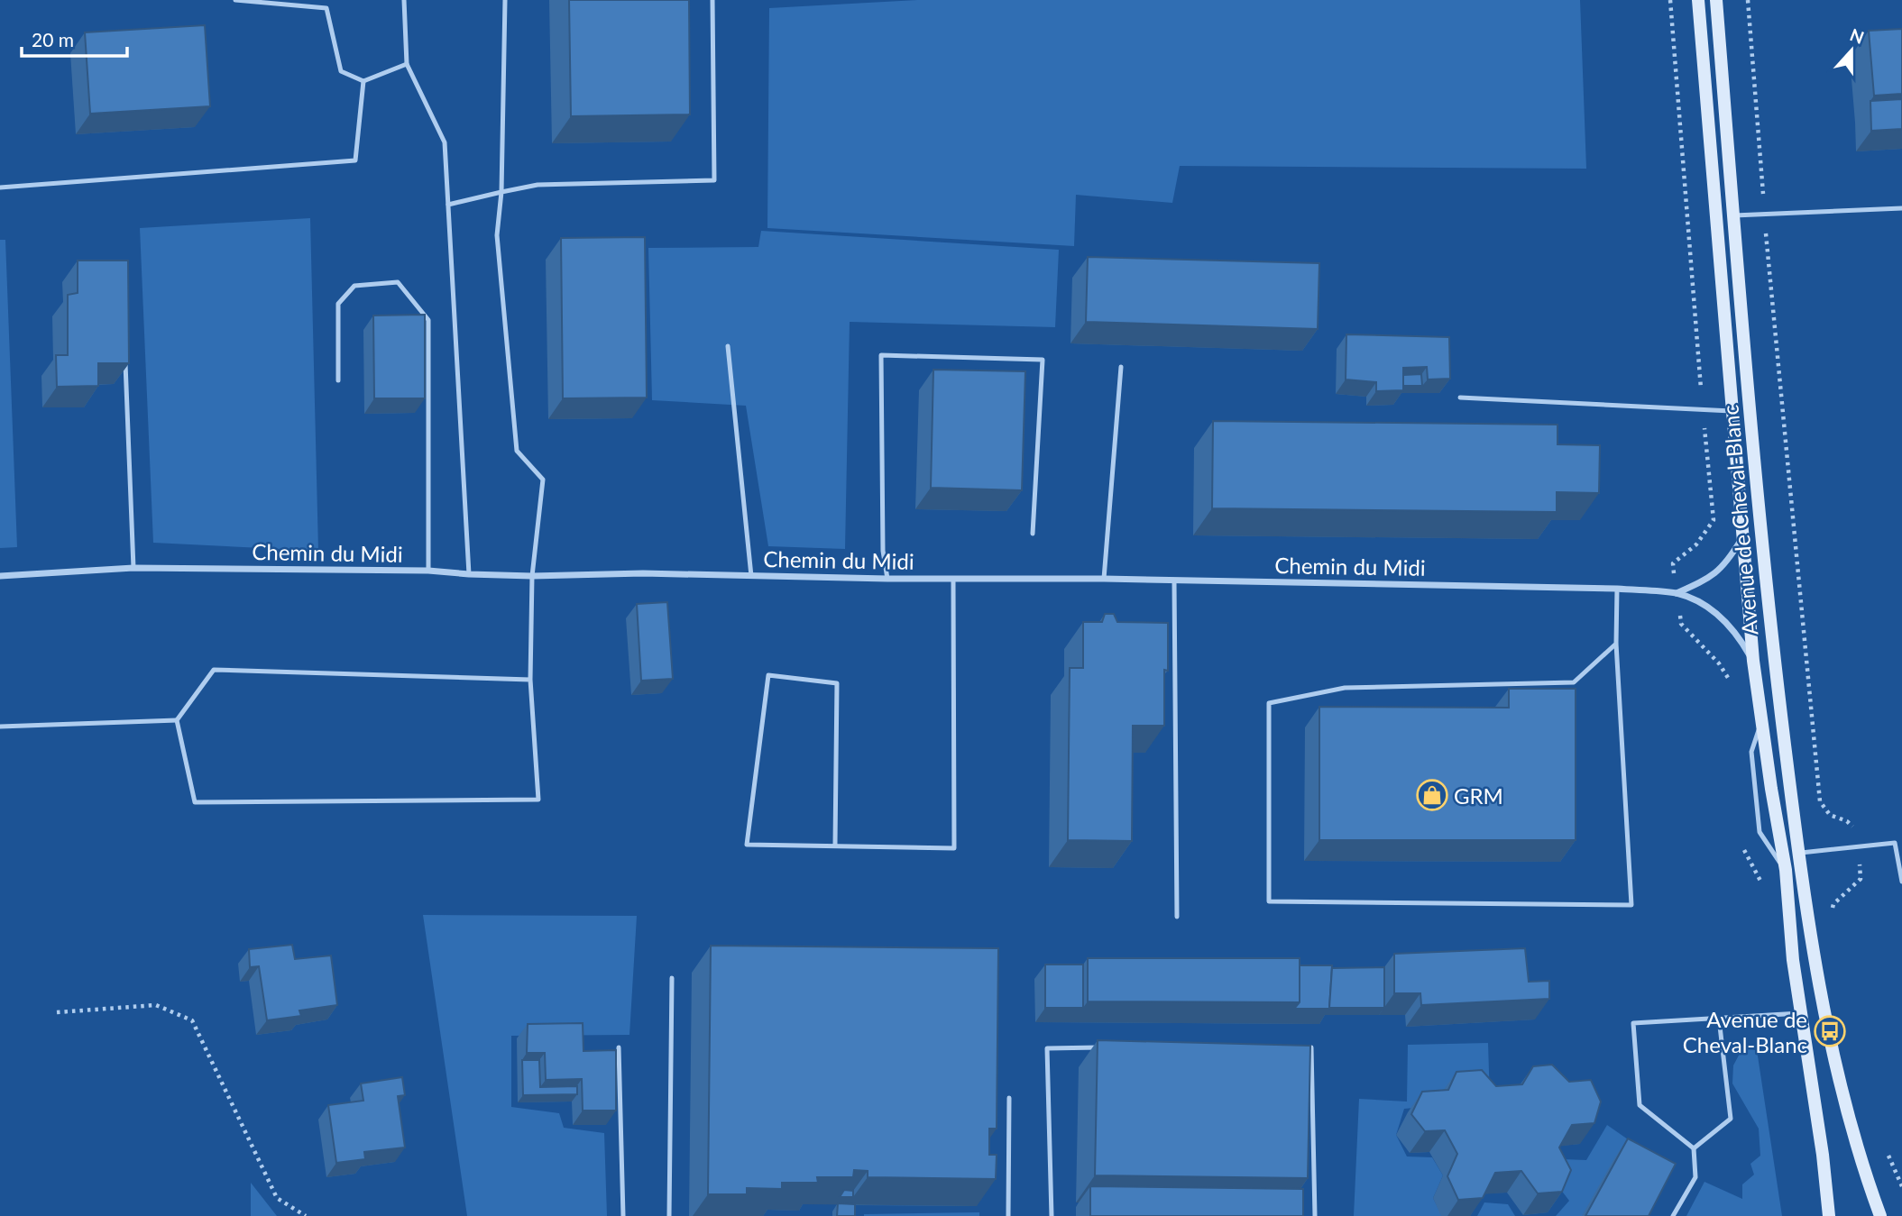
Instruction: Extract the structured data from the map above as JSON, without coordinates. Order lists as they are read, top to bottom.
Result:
{
  "streets": {
    "main road": ["Avenue de Cheval-Blanc"],
    "street": ["Chemin du Midi"]
  },
  "crossings": [
    ["Avenue de Cheval-Blanc", "Chemin du Midi"]
  ],
  "places": {
    "shop": ["GRM"],
    "bus stop": ["Avenue de Cheval-Blanc"]
  },
  "scale_bar": "20 m",
  "north": "top"
}
